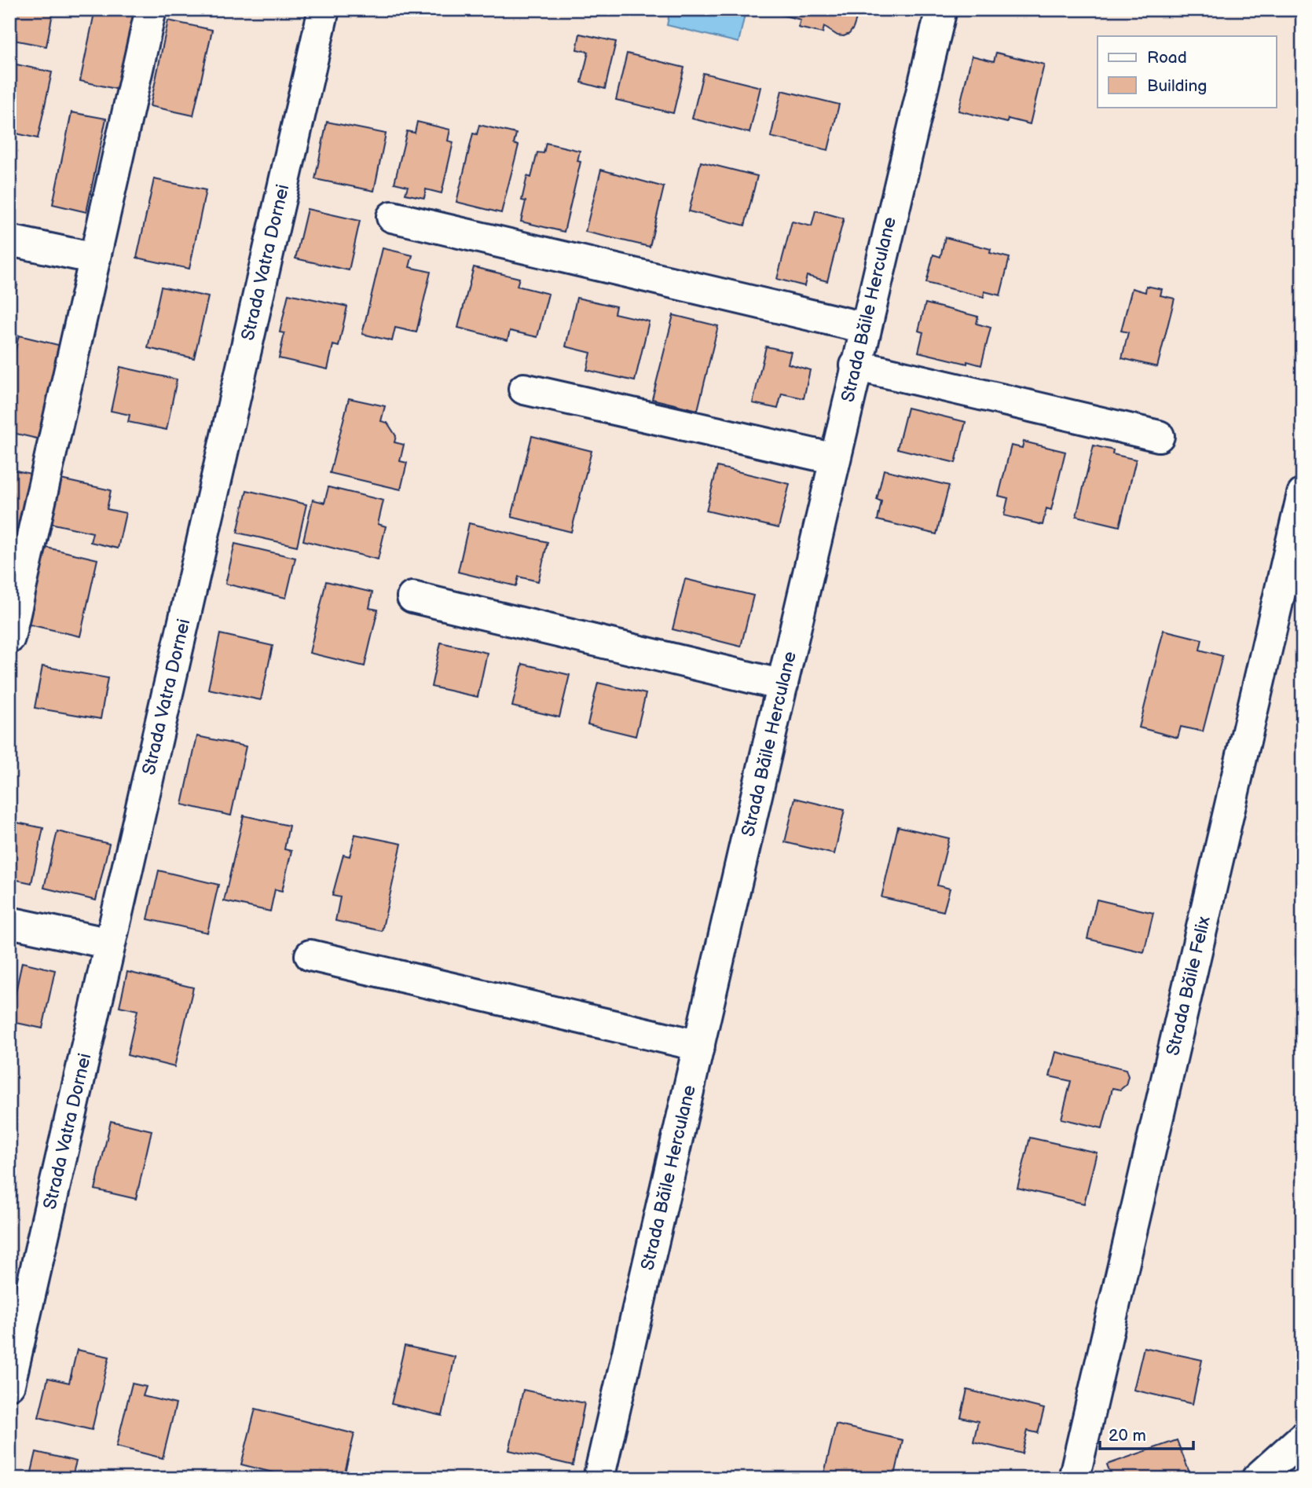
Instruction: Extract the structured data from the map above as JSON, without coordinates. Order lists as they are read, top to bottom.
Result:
{
  "streets": {
    "street": ["Strada Vatra Dornei", "Strada Băile Herculane", "Strada Băile Felix"]
  },
  "legend": ["Road", "Building"],
  "scale_bar": "20 m"
}
